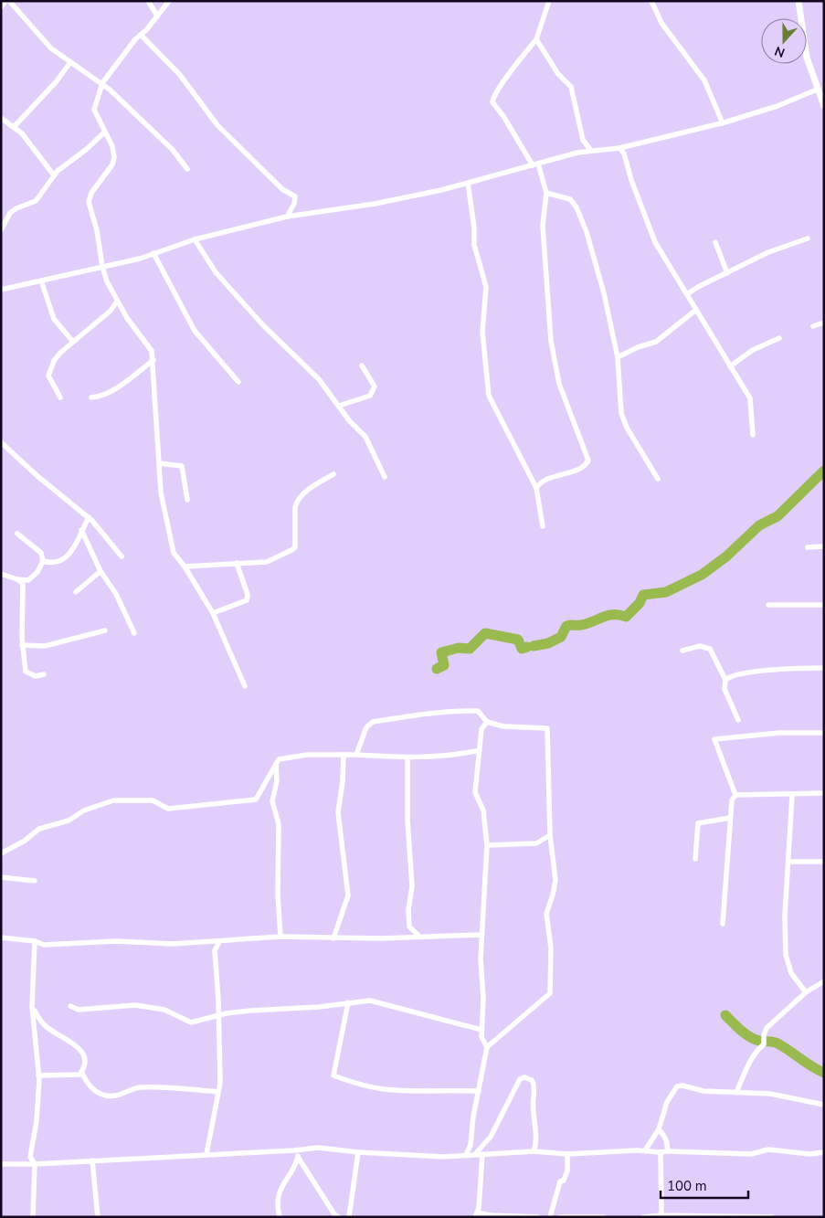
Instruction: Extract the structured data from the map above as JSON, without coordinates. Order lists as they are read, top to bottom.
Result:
{
  "scale_bar": "100 m",
  "north": "bottom"
}
